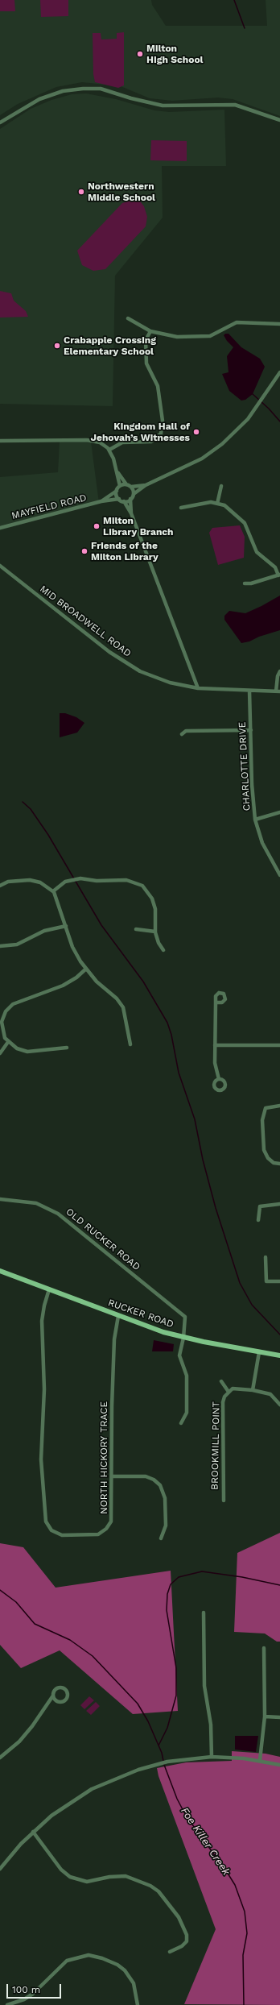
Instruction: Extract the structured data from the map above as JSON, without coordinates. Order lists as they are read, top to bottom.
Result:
{
  "streets": {
    "main road": ["RUCKER ROAD"],
    "street": [
      "MAYFIELD ROAD",
      "MID BROADWELL ROAD",
      "CHARLOTTE DRIVE",
      "OLD RUCKER ROAD",
      "BROOKMILL POINT",
      "NORTH HICKORY TRACE"
    ]
  },
  "crossings": [
    ["MID BROADWELL ROAD", "CHARLOTTE DRIVE"],
    ["OLD RUCKER ROAD", "RUCKER ROAD"],
    ["RUCKER ROAD", "NORTH HICKORY TRACE"]
  ],
  "water": ["Foe Killer Creek"],
  "places": [
    "Milton HIgh School",
    "Northwestern Middle School",
    "Crabapple Crossing Elementary School",
    "Kingdom Hall of Jehovah’s Witnesses",
    "Milton Library Branch",
    "Friends of the Milton Library"
  ],
  "scale_bar": "100 m"
}
